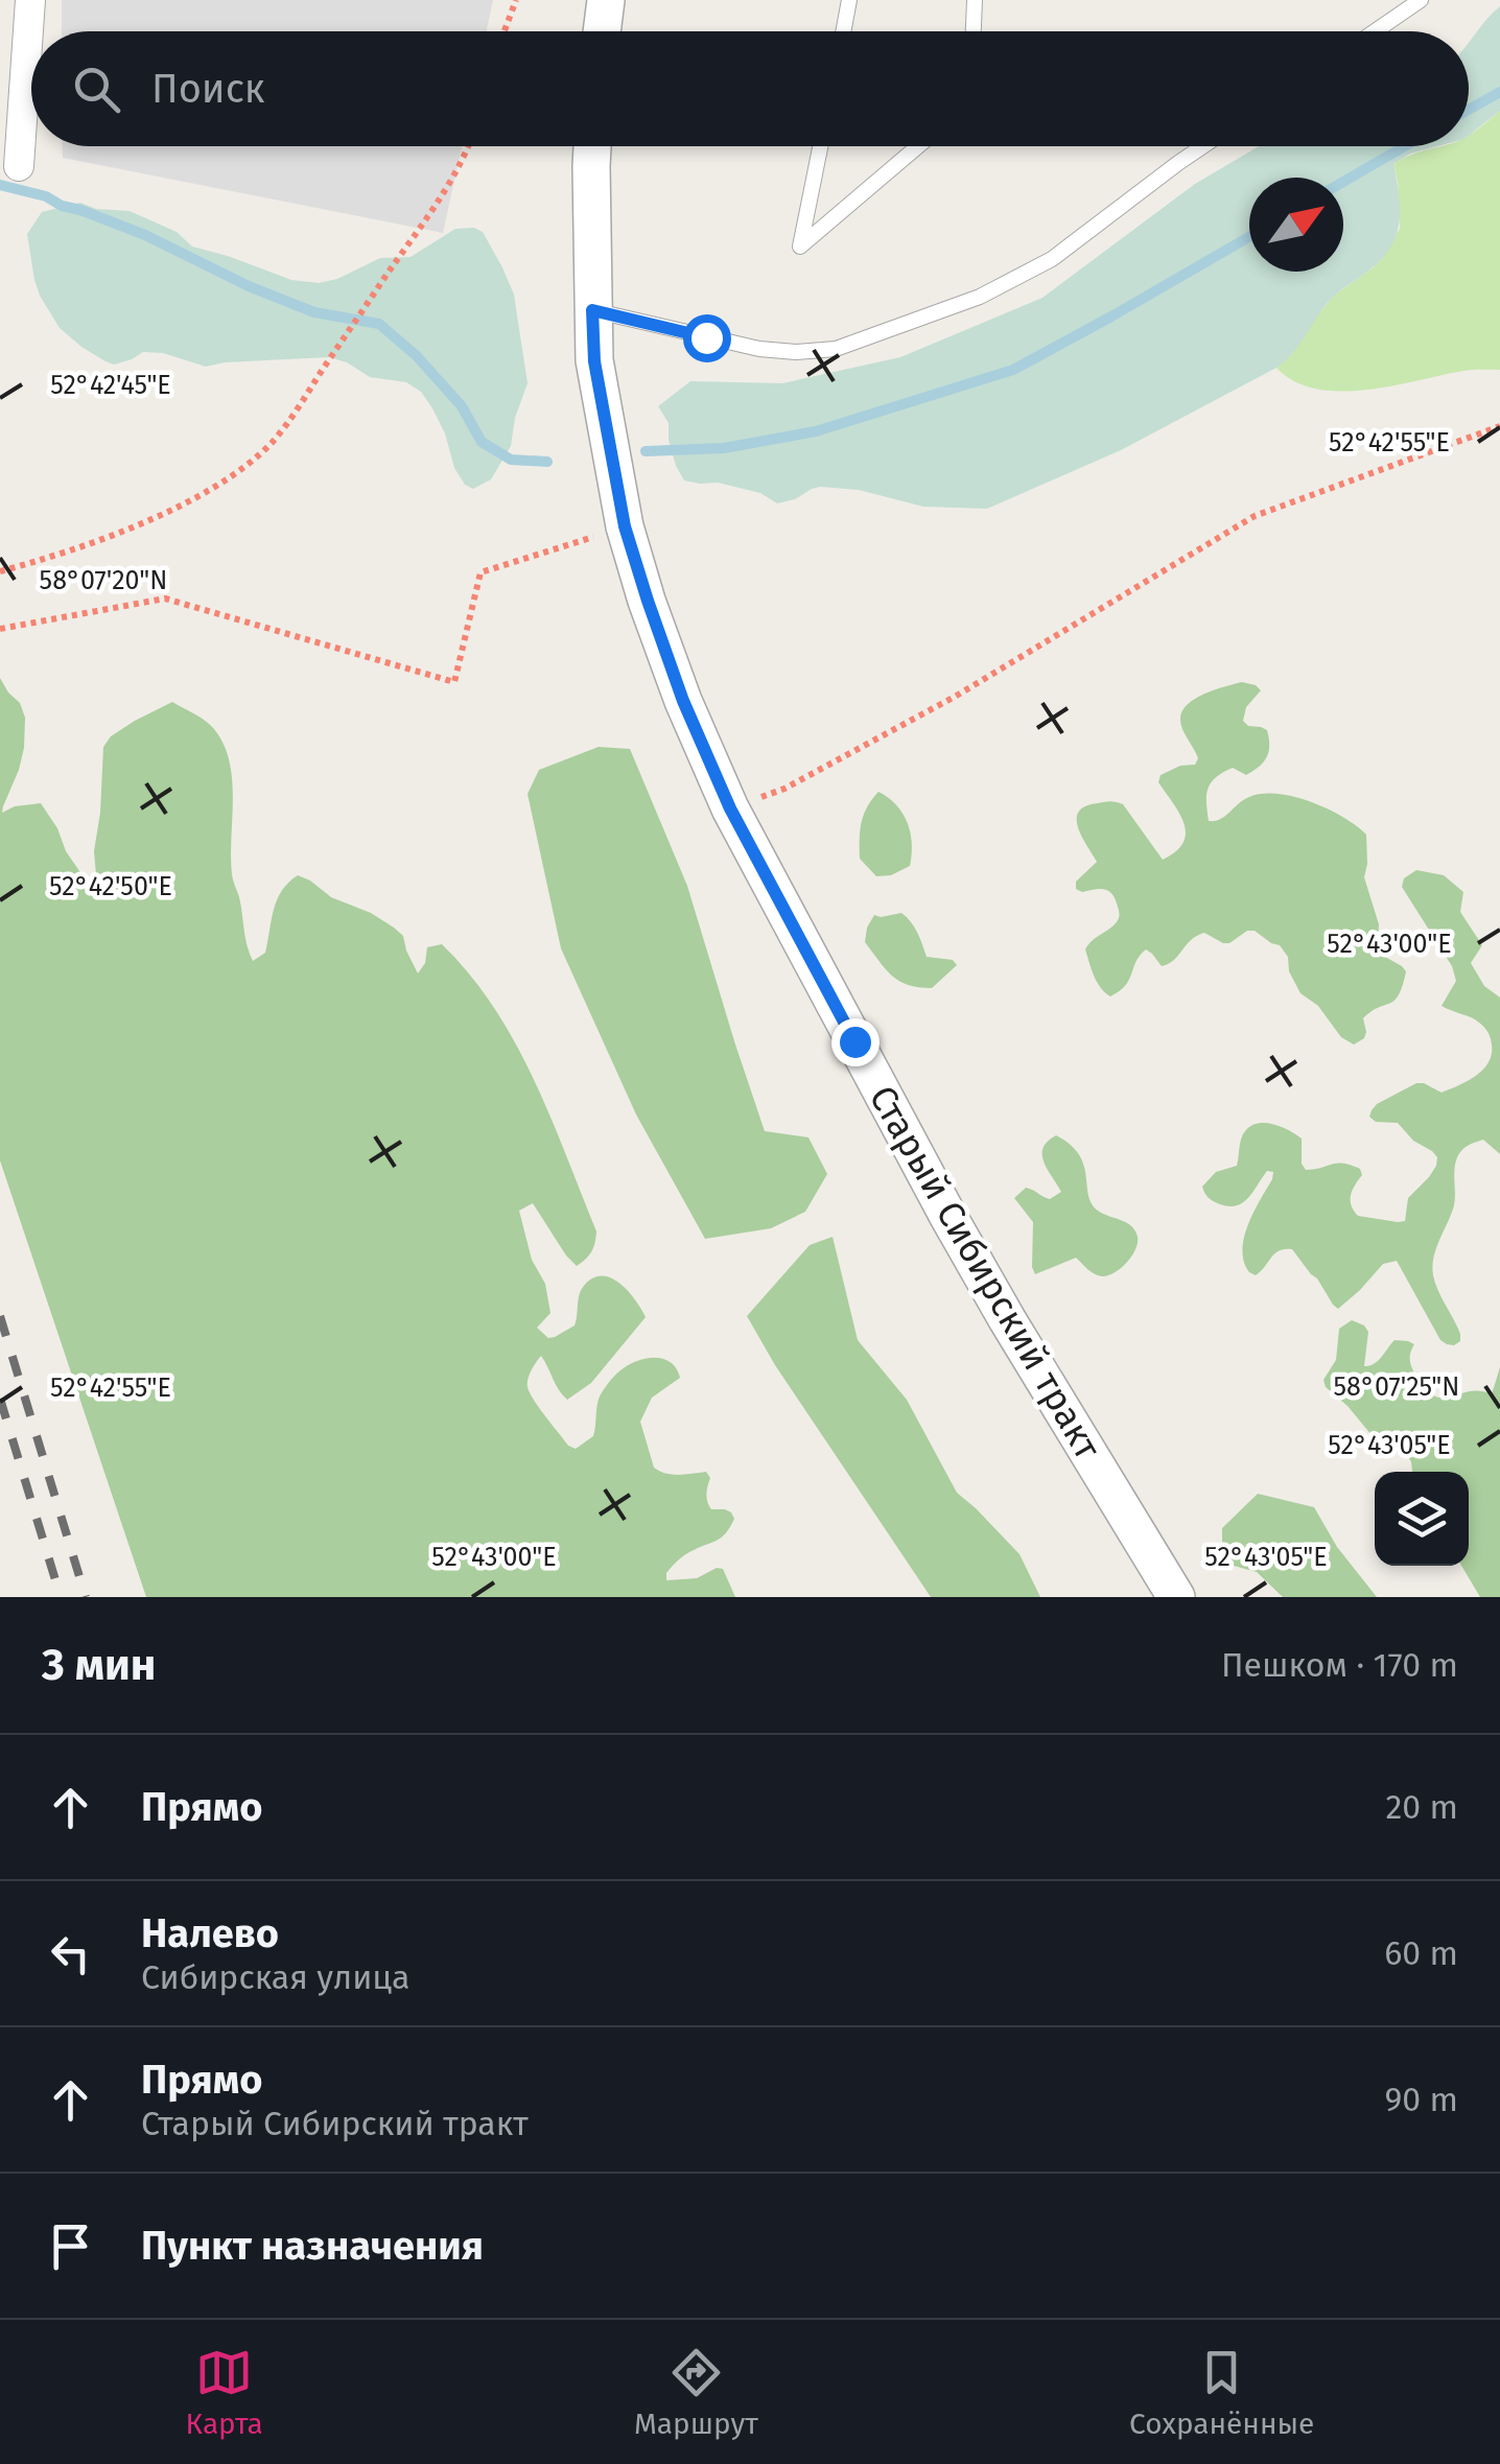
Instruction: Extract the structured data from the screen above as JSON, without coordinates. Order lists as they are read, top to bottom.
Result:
{
  "streets": {
    "street": ["Старый Сибирский тракт"]
  },
  "north": "top right",
  "page": {
    "search": "Поиск",
    "heading": ["3 мин", "Пешком · 170 m"],
    "list": [
      ["Прямо", "20 m"],
      ["Налево", "Сибирская улица", "60 m"],
      ["Прямо", "Старый Сибирский тракт", "90 m"],
      "Пункт назначения"
    ],
    "nav": ["Карта", "Маршрут", "Сохранённые"]
  },
  "coordinates": [
    "52°42'45\"E",
    "52°42'55\"E",
    "58°07'20\"N",
    "52°42'50\"E",
    "52°43'00\"E",
    "58°07'25\"N",
    "52°43'05\"E"
  ]
}
